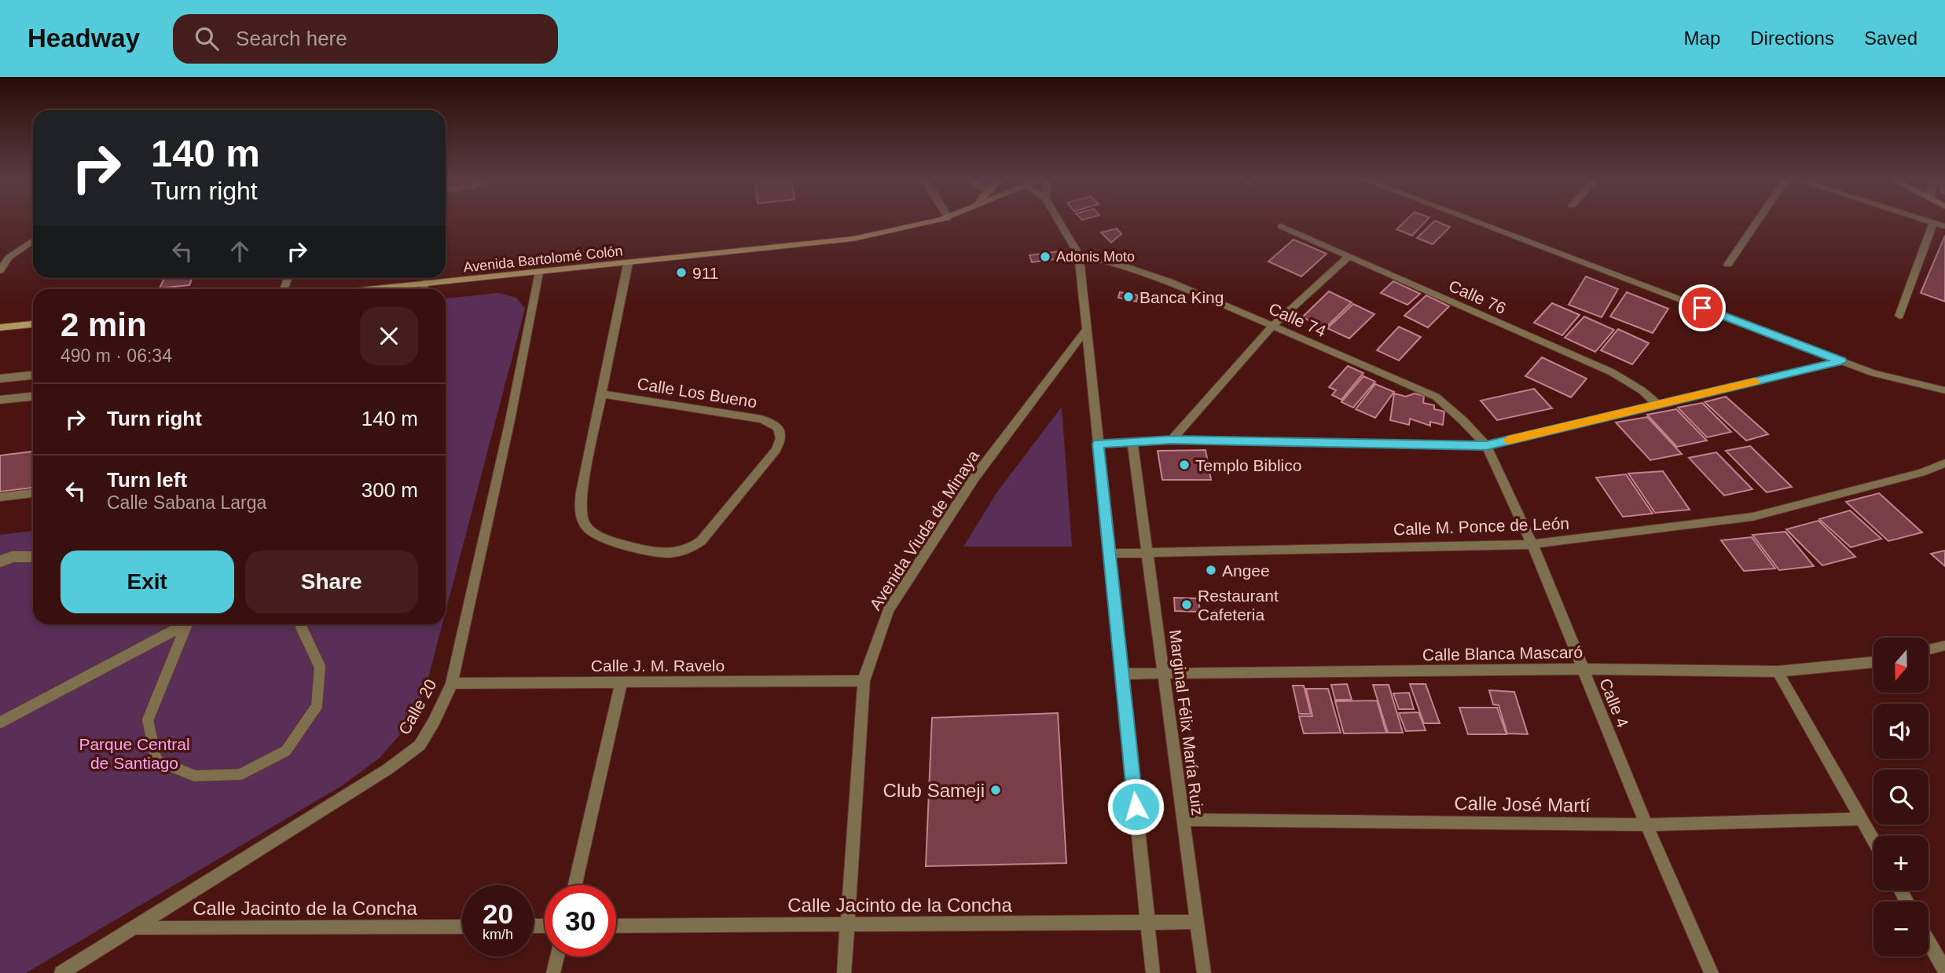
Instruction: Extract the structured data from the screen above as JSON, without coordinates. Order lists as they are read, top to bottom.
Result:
{
  "streets": {
    "main road": ["Avenida Bartolomé Colón"],
    "street": [
      "Calle 76",
      "Calle 74",
      "Calle Los Bueno",
      "Calle M. Ponce de León",
      "Avenida Viuda de Minaya",
      "Calle Blanca Mascaró",
      "Calle J. M. Ravelo",
      "Calle 4",
      "Calle 20",
      "Marginal Félix María Ruiz",
      "Calle José Martí",
      "Calle Jacinto de la Concha"
    ]
  },
  "crossings": [
    ["Avenida Bartolomé Colón", "Calle Los Bueno"],
    ["Avenida Bartolomé Colón", "Calle 20"],
    ["Calle 74", "Calle 4"],
    ["Calle M. Ponce de León", "Calle 4"],
    ["Calle M. Ponce de León", "Marginal Félix María Ruiz"],
    ["Avenida Viuda de Minaya", "Calle J. M. Ravelo"],
    ["Avenida Viuda de Minaya", "Calle Jacinto de la Concha"],
    ["Calle Blanca Mascaró", "Calle 4"],
    ["Calle Blanca Mascaró", "Marginal Félix María Ruiz"],
    ["Calle J. M. Ravelo", "Calle 20"],
    ["Calle 4", "Calle José Martí"],
    ["Calle 20", "Calle Jacinto de la Concha"],
    ["Marginal Félix María Ruiz", "Calle José Martí"],
    ["Marginal Félix María Ruiz", "Calle Jacinto de la Concha"]
  ],
  "parks": ["Parque Central de Santiago"],
  "places": [
    "Adonis Moto",
    "911",
    "Banca King",
    "Templo Biblico",
    "Angee",
    "Restaurant Cafeteria",
    "Club Sameji"
  ],
  "north": "bottom",
  "page": {
    "header": "Headway",
    "search": "Search here",
    "nav": ["Map", "Directions", "Saved"],
    "turn": ["140 m", "Turn right"],
    "heading": ["2 min", "490 m · 06:34"],
    "list": [
      {
        "name": "Turn right",
        "value": "140 m"
      },
      {
        "name": "Turn left",
        "note": "Calle Sabana Larga",
        "value": "300 m"
      }
    ],
    "buttons": ["Exit", "Share"],
    "map_buttons": ["+", "−"],
    "speed": "20 km/h",
    "limit": "30"
  }
}
